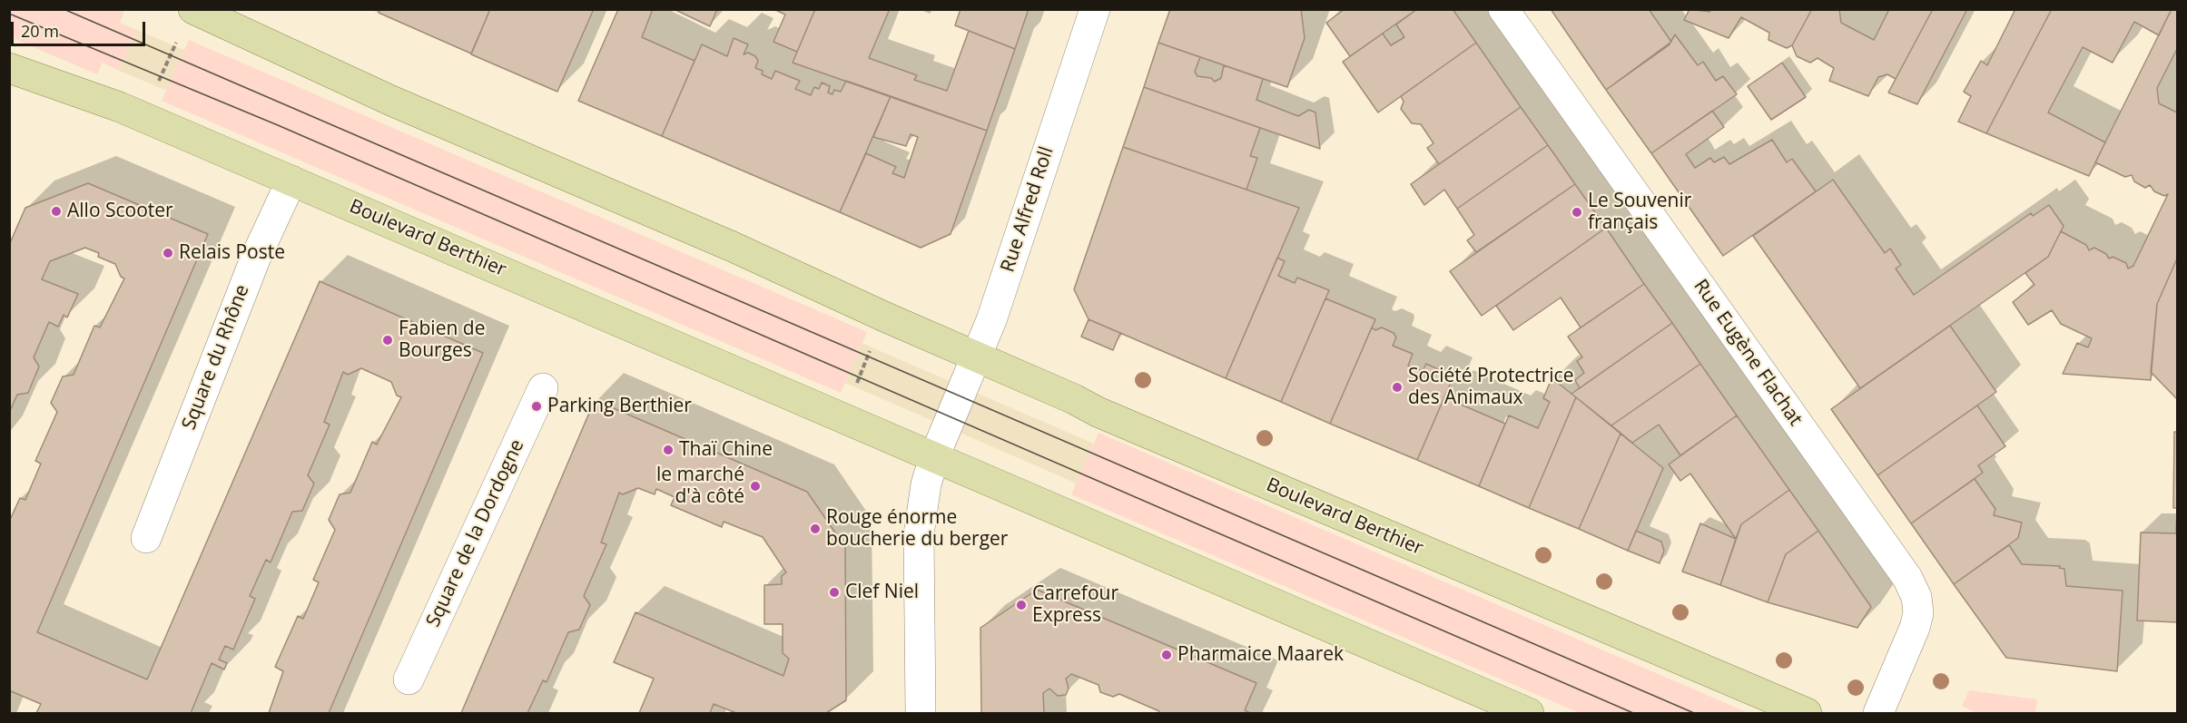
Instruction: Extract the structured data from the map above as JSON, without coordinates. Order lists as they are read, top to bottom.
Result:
{
  "streets": {
    "main road": ["Boulevard Berthier"],
    "street": [
      "Rue Alfred Roll",
      "Rue Eugène Flachat",
      "Square du Rhône",
      "Square de la Dordogne"
    ]
  },
  "crossings": [
    ["Rue Alfred Roll", "Boulevard Berthier"],
    ["Boulevard Berthier", "Square du Rhône"]
  ],
  "places": [
    "Allo Scooter",
    "Le Souvenir français",
    "Relais Poste",
    "Fabien de Bourges",
    "Société Protectrice des Animaux",
    "Parking Berthier",
    "Thaï Chine",
    "le marché d'à côté",
    "Rouge énorme boucherie du berger",
    "Clef Niel",
    "Carrefour Express",
    "Pharmaice Maarek"
  ],
  "scale_bar": "20 m"
}
